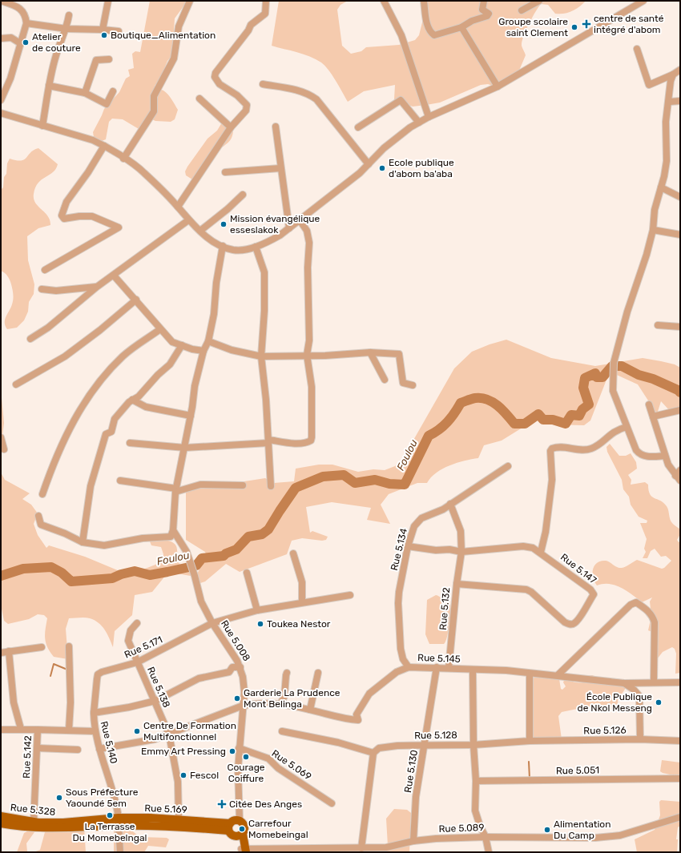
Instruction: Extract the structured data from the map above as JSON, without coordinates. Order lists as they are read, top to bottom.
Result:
{
  "streets": {
    "main road": ["Rue 5.169", "Rue 5.328"],
    "street": [
      "Rue 5.134",
      "Rue 5.147",
      "Rue 5.132",
      "Rue 5.008",
      "Rue 5.171",
      "Rue 5.145",
      "Rue 5.138",
      "Rue 5.126",
      "Rue 5.128",
      "Rue 5.140",
      "Rue 5.142",
      "Rue 5.069",
      "Rue 5.051",
      "Rue 5.130",
      "Rue 5.089"
    ]
  },
  "crossings": [
    ["Rue 5.134", "Rue 5.147"],
    ["Rue 5.134", "Rue 5.132"],
    ["Rue 5.134", "Rue 5.145"],
    ["Rue 5.147", "Rue 5.132"],
    ["Rue 5.132", "Rue 5.145"],
    ["Rue 5.008", "Rue 5.171"],
    ["Rue 5.008", "Rue 5.145"],
    ["Rue 5.008", "Rue 5.140"],
    ["Rue 5.008", "Rue 5.069"],
    ["Rue 5.008", "Rue 5.169"],
    ["Rue 5.171", "Rue 5.138"],
    ["Rue 5.171", "Rue 5.140"],
    ["Rue 5.145", "Rue 5.138"],
    ["Rue 5.145", "Rue 5.140"],
    ["Rue 5.145", "Rue 5.130"],
    ["Rue 5.138", "Rue 5.140"],
    ["Rue 5.138", "Rue 5.169"],
    ["Rue 5.126", "Rue 5.128"],
    ["Rue 5.128", "Rue 5.130"],
    ["Rue 5.140", "Rue 5.142"],
    ["Rue 5.140", "Rue 5.169"],
    ["Rue 5.142", "Rue 5.328"],
    ["Rue 5.130", "Rue 5.089"],
    ["Rue 5.169", "Rue 5.328"]
  ],
  "water": ["Foulou"],
  "places": {
    "health": ["centre de santé intégré d'abom", "Citée Des Anges"],
    "other": [
      "Groupe scolaire saint Clement",
      "Boutique_Alimentation",
      "Atelier de couture",
      "Ecole publique d'abom ba'aba",
      "Mission évangélique esseslakok",
      "Toukea Nestor",
      "Garderie La Prudence Mont Belinga",
      "École Publique de Nkol Messeng",
      "Centre De Formation Multifonctionnel",
      "Emmy Art Pressing",
      "Courage Coiffure",
      "Fescol",
      "Sous Préfecture Yaoundé 5em",
      "La Terrasse Du Momebelngal",
      "Carrefour Momebeingal",
      "Alimentation Du Camp"
    ]
  }
}
